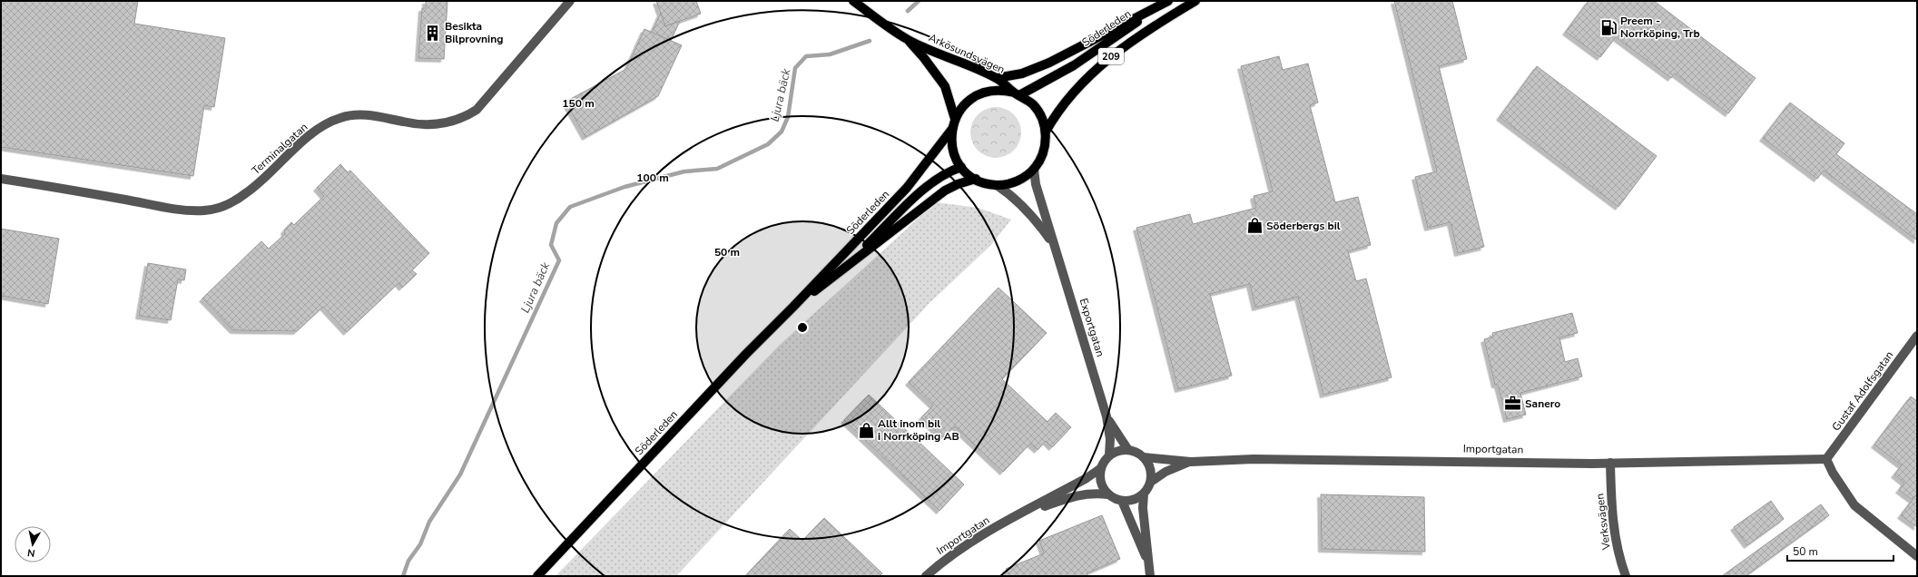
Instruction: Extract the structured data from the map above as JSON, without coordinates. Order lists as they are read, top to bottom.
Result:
{
  "streets": {
    "main road": ["Söderleden", "Arkösundsvägen", "209"],
    "street": [
      "Terminalgatan",
      "Exportgatan",
      "Gustaf Adolfsgatan",
      "Importgatan",
      "Verksvägen"
    ]
  },
  "crossings": [
    ["Söderleden", "Arkösundsvägen"],
    ["Söderleden", "209"],
    ["Söderleden", "Exportgatan"],
    ["Arkösundsvägen", "209"],
    ["Arkösundsvägen", "Exportgatan"],
    ["209", "Exportgatan"],
    ["Exportgatan", "Importgatan"],
    ["Gustaf Adolfsgatan", "Importgatan"],
    ["Importgatan", "Verksvägen"]
  ],
  "water": ["Ljura bäck"],
  "places": {
    "fuel station": ["Preem - Norrköping, Trb"],
    "building": ["Besikta Bilprovning"],
    "shop": ["Söderbergs bil", "Allt inom bil i Norrköping AB"],
    "office": ["Sanero"]
  },
  "scale_bar": "50 m",
  "north": "bottom",
  "rings": ["150 m", "100 m", "50 m"]
}
